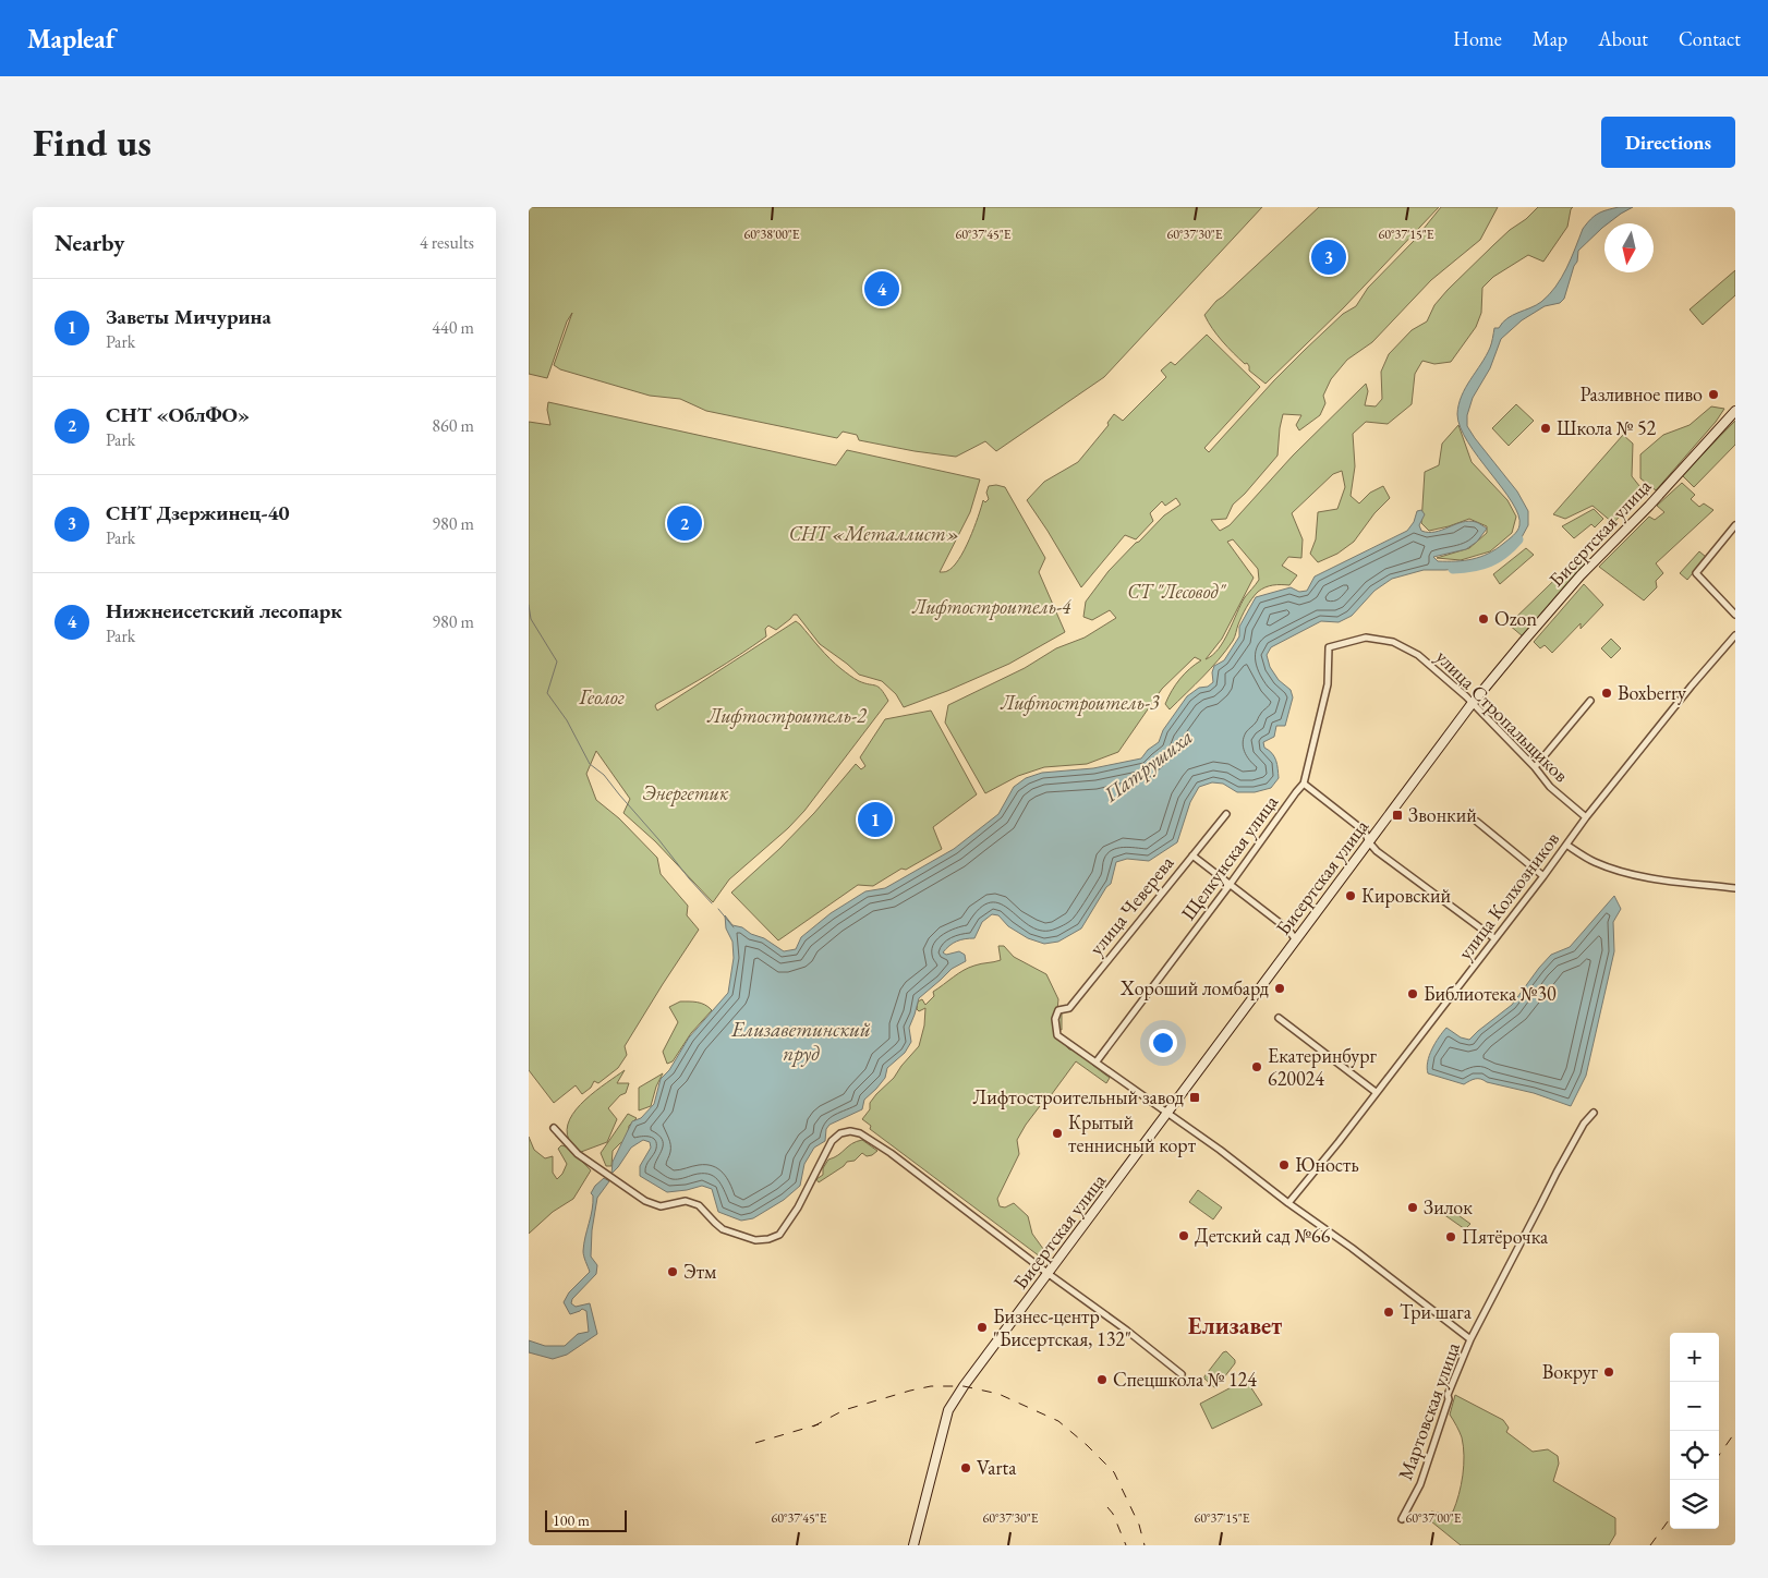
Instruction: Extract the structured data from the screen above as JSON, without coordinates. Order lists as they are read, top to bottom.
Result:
{
  "streets": {
    "main road": ["Бисертская улица"],
    "street": [
      "улица Стропальщиков",
      "Щелкунская улица",
      "улица Колхозников",
      "улица Чеверева",
      "Мартовская улица"
    ]
  },
  "crossings": [
    ["Бисертская улица", "улица Стропальщиков"],
    ["улица Стропальщиков", "Щелкунская улица"],
    ["улица Стропальщиков", "улица Колхозников"],
    ["Щелкунская улица", "улица Чеверева"]
  ],
  "districts": ["Елизавет"],
  "water": ["Патрушиха", "Елизаветинский пруд"],
  "parks": [
    "СНТ «Металлист»",
    "СТ \"Лесовод\"",
    "Лифтостроитель-4",
    "Геолог",
    "Лифтостроитель-3",
    "Лифтостроитель-2",
    "Энергетик"
  ],
  "places": {
    "other": [
      "Разливное пиво",
      "Школа № 52",
      "Ozon",
      "Boxberry",
      "Кировский",
      "Хороший ломбард",
      "Библиотека №30",
      "Екатеринбург 620024",
      "Крытый теннисный корт",
      "Юность",
      "Зилок",
      "Детский сад №66",
      "Пятёрочка",
      "Этм",
      "Три шага",
      "Бизнес-центр \"Бисертская, 132\"",
      "Вокруг",
      "Спецшкола № 124",
      "Varta"
    ],
    "transit": ["Звонкий", "Лифтостроительный завод"]
  },
  "scale_bar": "100 m",
  "north": "bottom",
  "page": {
    "header": "Mapleaf",
    "nav": [
      "Home",
      "Map",
      "About",
      "Contact"
    ],
    "buttons": "Directions",
    "title": "Find us",
    "heading": ["Nearby", "4 results"],
    "pins": [
      "3",
      "4",
      "2",
      "1"
    ],
    "list": [
      {
        "mark": "1",
        "name": "Заветы Мичурина",
        "note": "Park",
        "value": "440 m"
      },
      {
        "mark": "2",
        "name": "СНТ «ОблФО»",
        "note": "Park",
        "value": "860 m"
      },
      {
        "mark": "3",
        "name": "СНТ Дзержинец-40",
        "note": "Park",
        "value": "980 m"
      },
      {
        "mark": "4",
        "name": "Нижнеисетский лесопарк",
        "note": "Park",
        "value": "980 m"
      }
    ],
    "map_buttons": ["+", "−"],
    "scale": "100 m"
  },
  "coordinates": [
    "60°38'00\"E",
    "60°37'45\"E",
    "60°37'30\"E",
    "60°37'15\"E",
    "60°37'00\"E"
  ]
}
